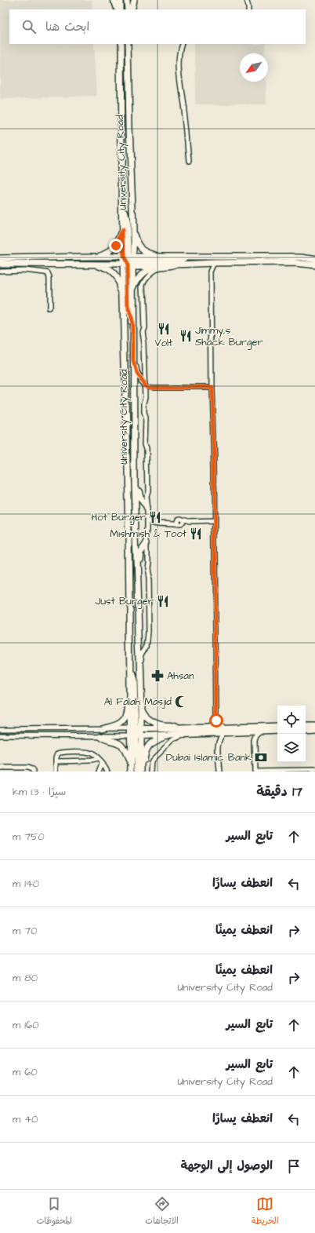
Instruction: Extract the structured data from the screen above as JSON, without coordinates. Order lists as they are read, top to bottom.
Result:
{
  "streets": {
    "main road": ["University City Road"]
  },
  "places": {
    "restaurant": [
      "Volt",
      "Jimmy,s Shack Burger",
      "Hot Burger",
      "Mishmish & Toot",
      "Just Burger"
    ],
    "pharmacy": ["Ahsan"],
    "mosque": ["Al Falah Masjid"],
    "bank": ["Dubai Islamic Bank"]
  },
  "north": "bottom left",
  "page": {
    "search": "ابحث هنا",
    "heading": ["17 دقيقة", "سيرًا · 1.3 km"],
    "list": [
      ["تابع السير", "750 m"],
      ["انعطف يسارًا", "140 m"],
      ["انعطف يمينًا", "70 m"],
      ["انعطف يمينًا", "University City Road", "80 m"],
      ["تابع السير", "160 m"],
      ["تابع السير", "University City Road", "60 m"],
      ["انعطف يسارًا", "40 m"],
      "الوصول إلى الوجهة"
    ],
    "nav": ["الخريطة", "الاتجاهات", "المحفوظات"]
  }
}
